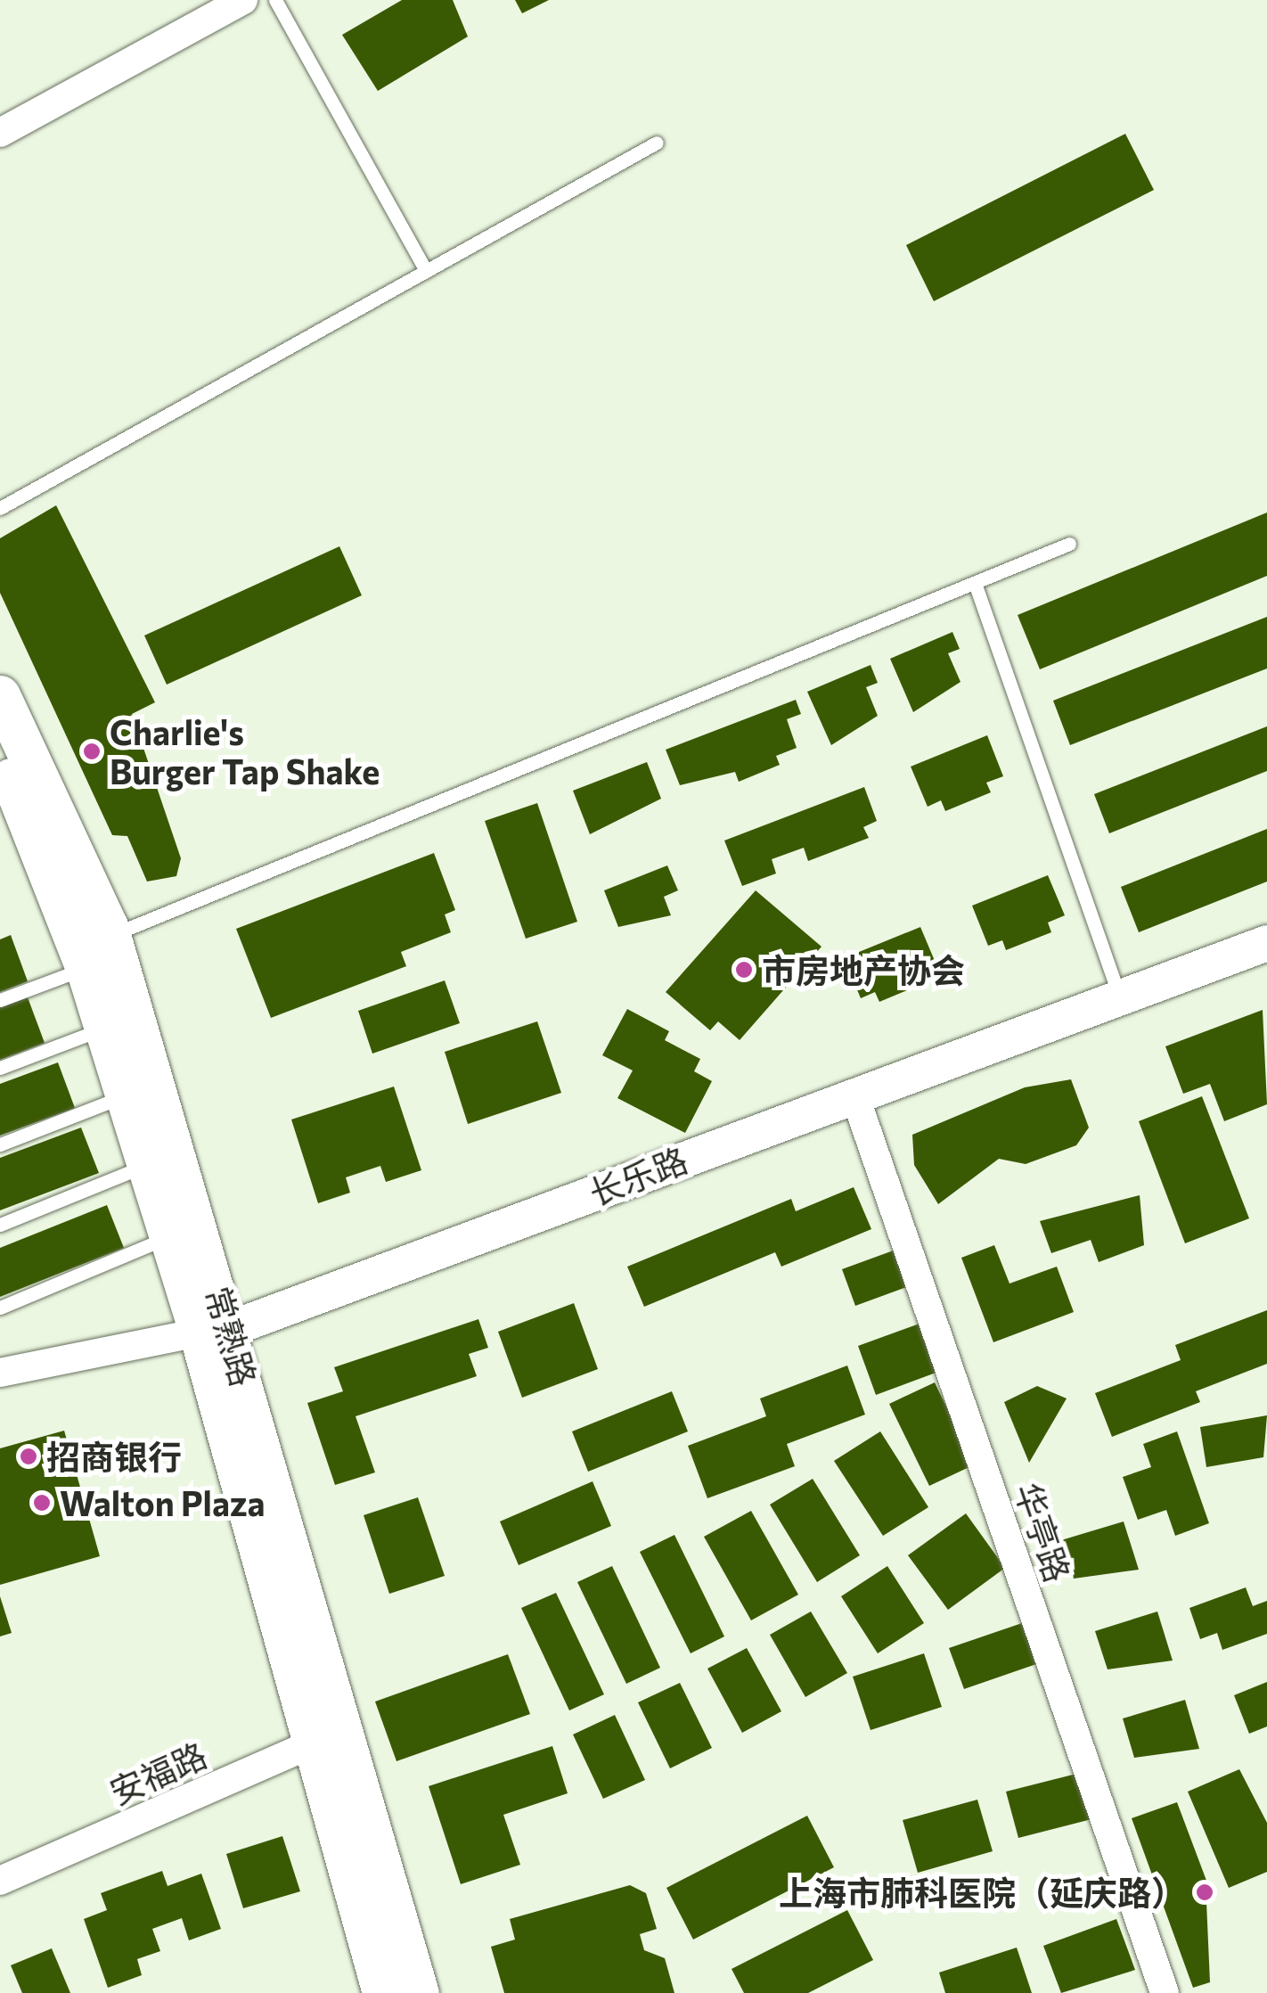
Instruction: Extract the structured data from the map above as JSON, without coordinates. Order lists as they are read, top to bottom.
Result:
{
  "streets": {
    "main road": ["常熟路"],
    "street": ["长乐路", "华亭路", "安福路"]
  },
  "crossings": [
    ["长乐路", "常熟路"],
    ["长乐路", "华亭路"],
    ["常熟路", "安福路"]
  ],
  "places": [
    "Charlie's Burger Tap Shake",
    "市房地产协会",
    "招商银行",
    "Walton Plaza",
    "上海市肺科医院（延庆路）"
  ]
}
